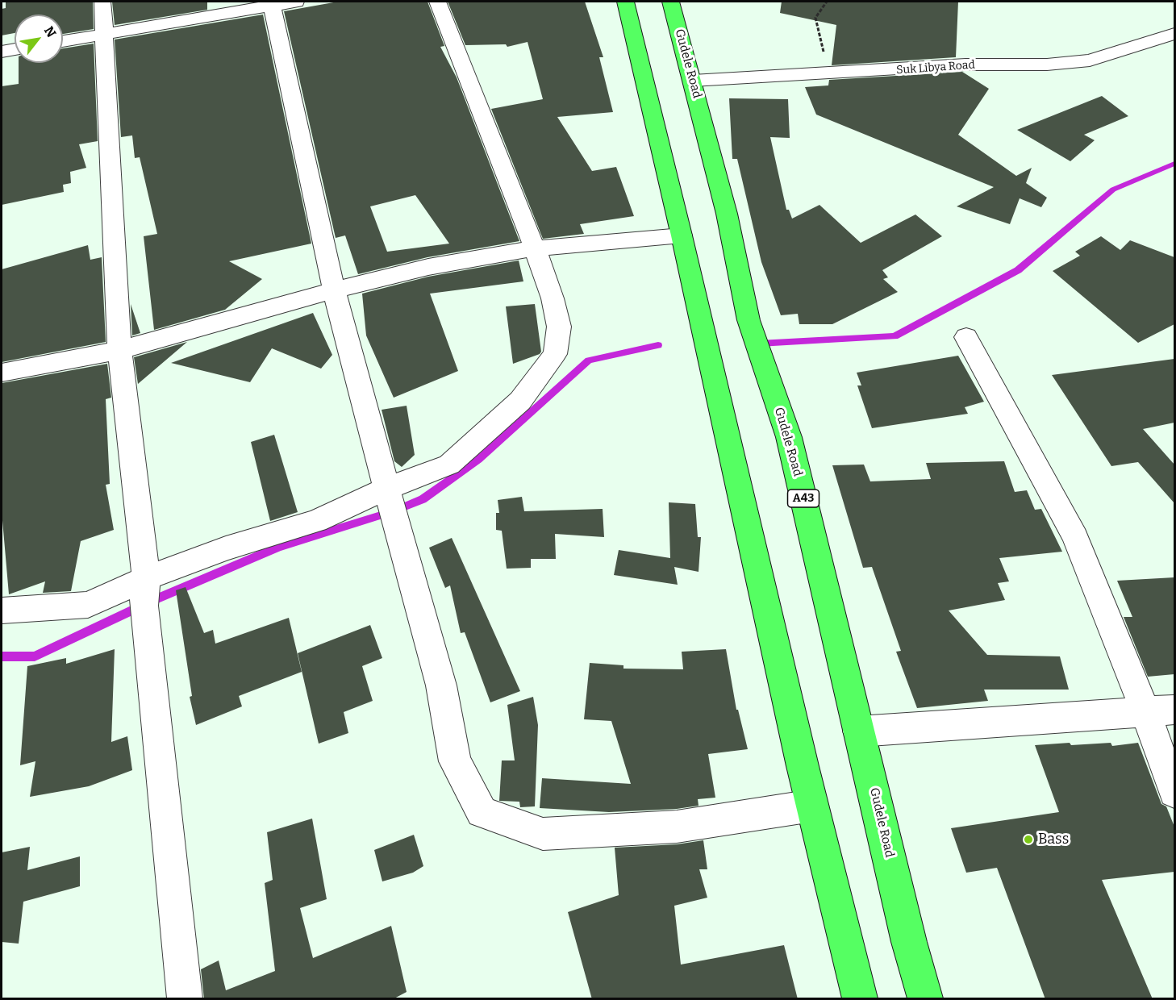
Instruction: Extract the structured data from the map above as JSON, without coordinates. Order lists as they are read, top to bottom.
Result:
{
  "streets": {
    "highway": ["Gudele Road", "A43"],
    "street": ["Suk Libya Road"]
  },
  "crossings": [
    ["Gudele Road", "Suk Libya Road"]
  ],
  "places": ["Bass"],
  "north": "top right"
}
